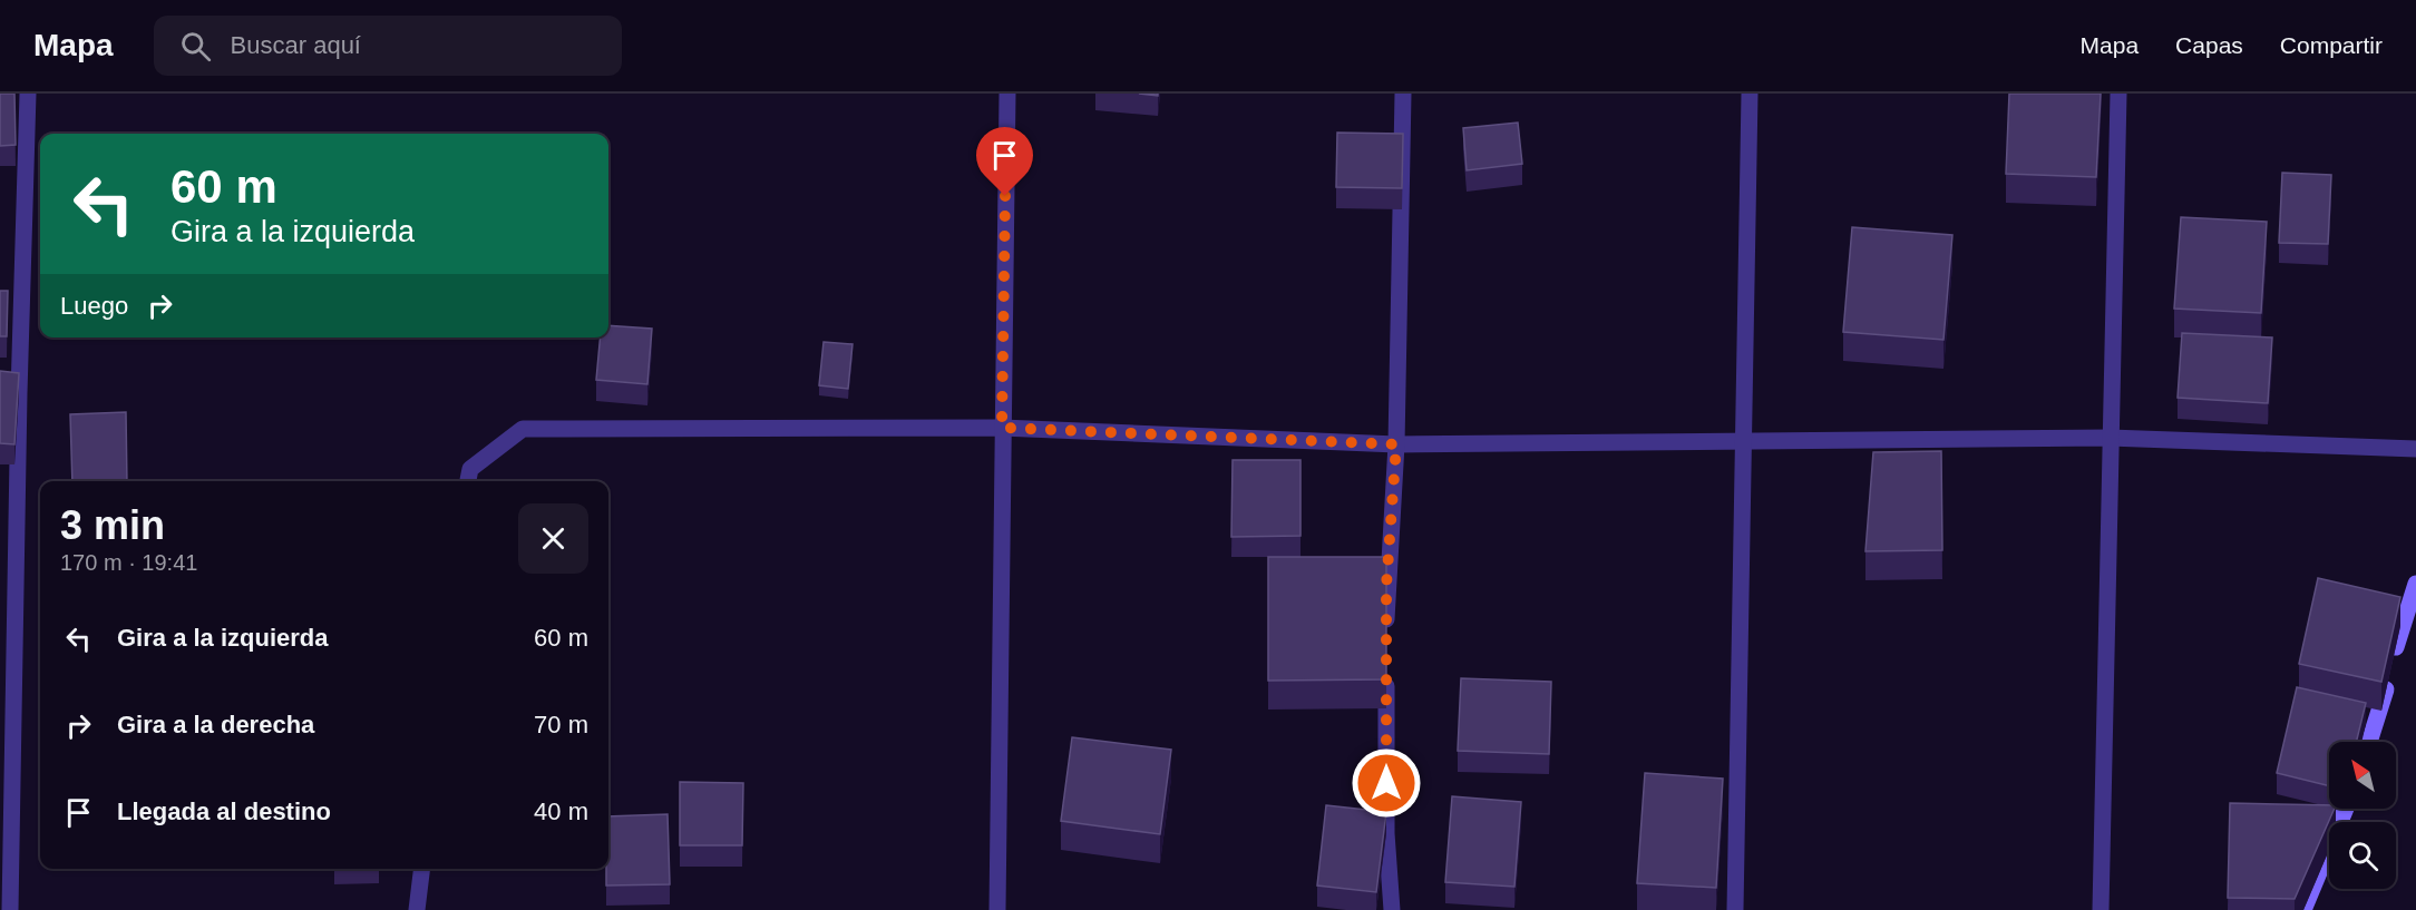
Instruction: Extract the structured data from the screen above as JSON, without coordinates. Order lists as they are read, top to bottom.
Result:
{
  "north": "top left",
  "page": {
    "header": "Mapa",
    "search": "Buscar aquí",
    "nav": ["Mapa", "Capas", "Compartir"],
    "turn": ["60 m", "Gira a la izquierda"],
    "then": "Luego",
    "heading": ["3 min", "170 m · 19:41"],
    "list": [
      {
        "name": "Gira a la izquierda",
        "value": "60 m"
      },
      {
        "name": "Gira a la derecha",
        "value": "70 m"
      },
      {
        "name": "Llegada al destino",
        "value": "40 m"
      }
    ]
  }
}
